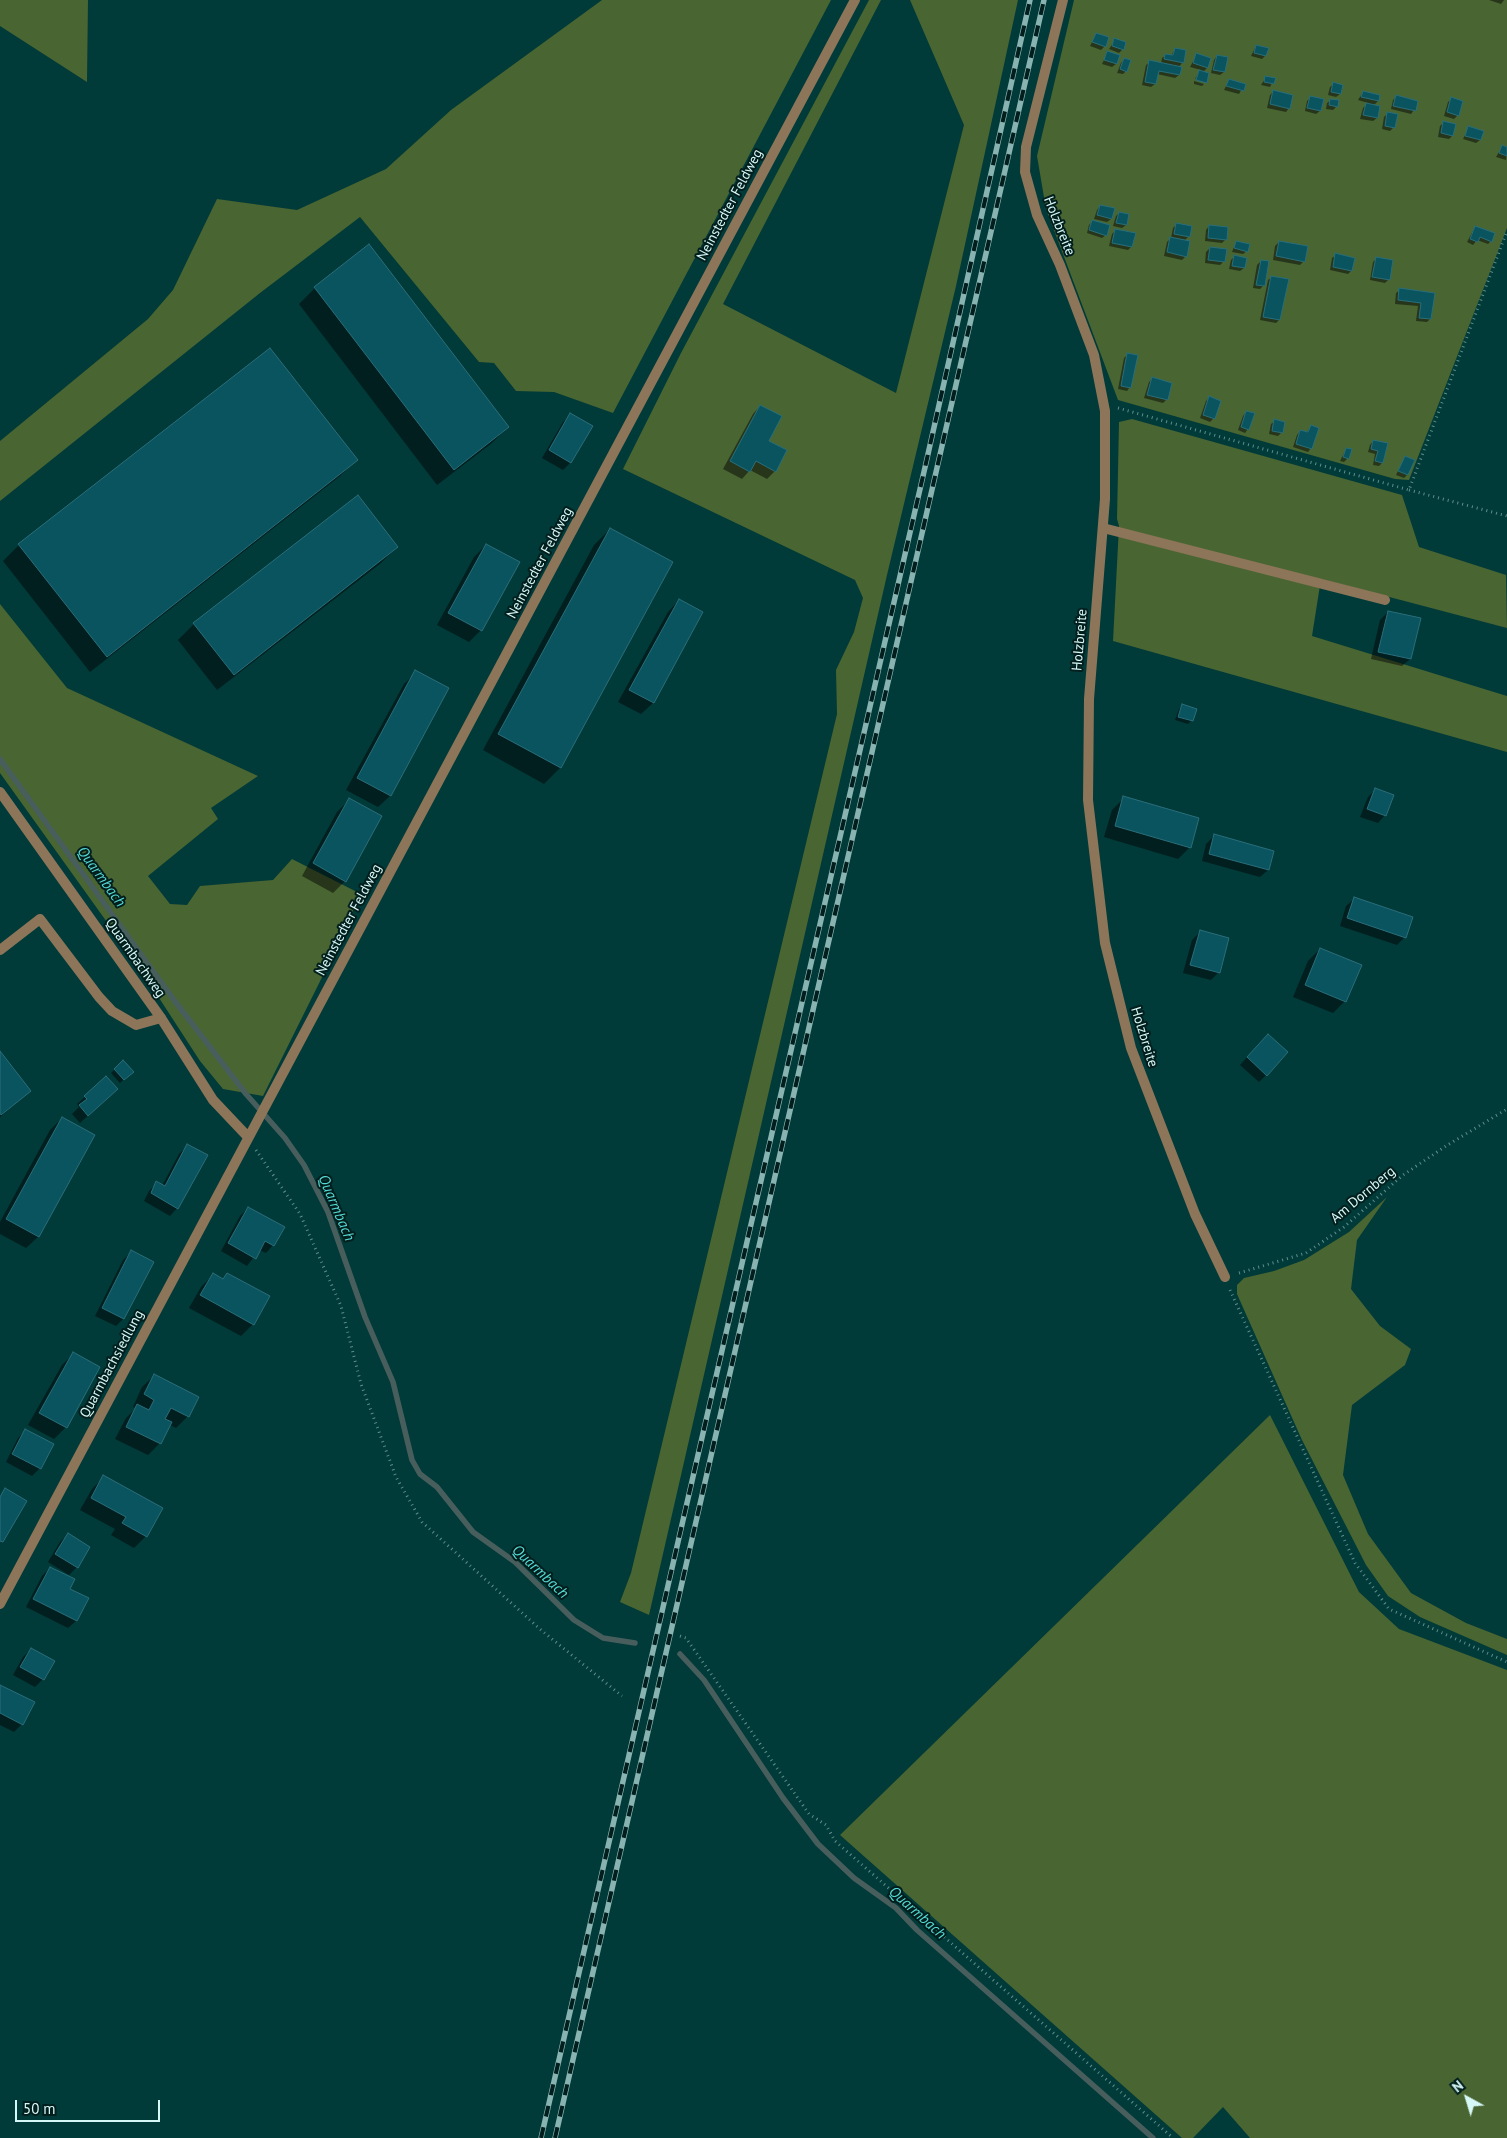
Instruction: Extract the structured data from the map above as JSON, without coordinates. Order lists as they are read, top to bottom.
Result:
{
  "streets": {
    "street": [
      "Neinstedter Feldweg",
      "Holzbreite",
      "Quarmbachweg",
      "Quarmbachsiedlung"
    ],
    "path": ["Am Dornberg"]
  },
  "crossings": [
    ["Neinstedter Feldweg", "Quarmbachweg"],
    ["Neinstedter Feldweg", "Quarmbachsiedlung"],
    ["Holzbreite", "Am Dornberg"],
    ["Quarmbachweg", "Quarmbachsiedlung"]
  ],
  "water": ["Quarmbach"],
  "scale_bar": "50 m",
  "north": "top left"
}
